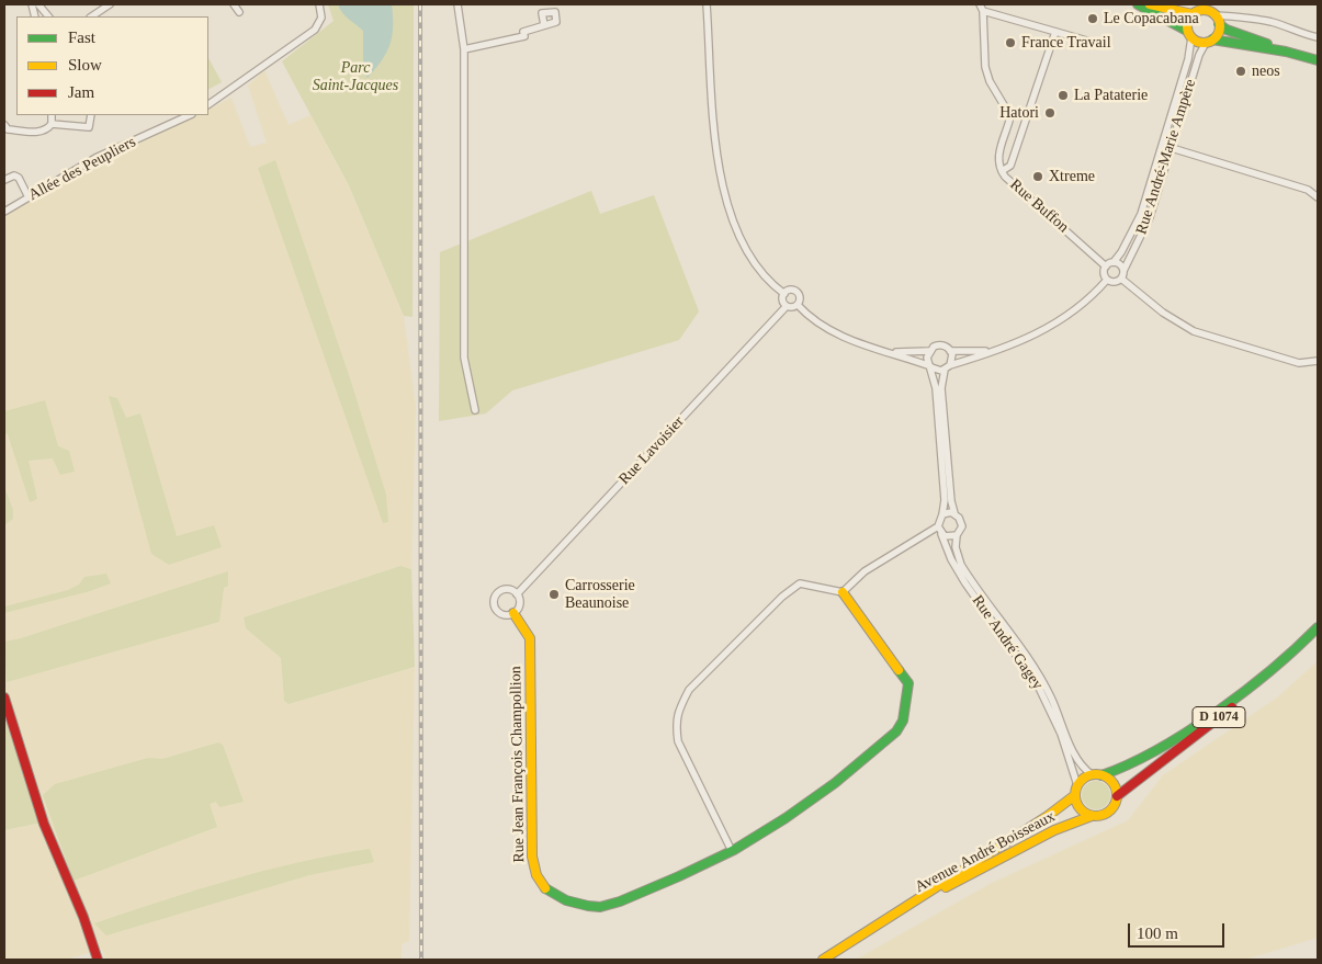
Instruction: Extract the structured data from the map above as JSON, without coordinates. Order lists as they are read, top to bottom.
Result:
{
  "streets": {
    "main road": ["D 1074", "Rue Jean François Champollion", "Avenue André Boisseaux"],
    "street": [
      "Rue André-Marie Ampère",
      "Allée des Peupliers",
      "Rue Buffon",
      "Rue Lavoisier",
      "Rue André Gagey"
    ]
  },
  "crossings": [
    ["Rue André-Marie Ampère", "Rue Buffon"],
    ["Rue Lavoisier", "Rue Jean François Champollion"],
    ["Rue André Gagey", "D 1074"],
    ["Rue André Gagey", "Avenue André Boisseaux"],
    ["D 1074", "Avenue André Boisseaux"]
  ],
  "parks": ["Parc Saint-Jacques"],
  "places": [
    "Le Copacabana",
    "France Travail",
    "neos",
    "La Pataterie",
    "Hatori",
    "Xtreme",
    "Carrosserie Beaunoise"
  ],
  "legend": ["Fast", "Slow", "Jam"],
  "scale_bar": "100 m"
}
